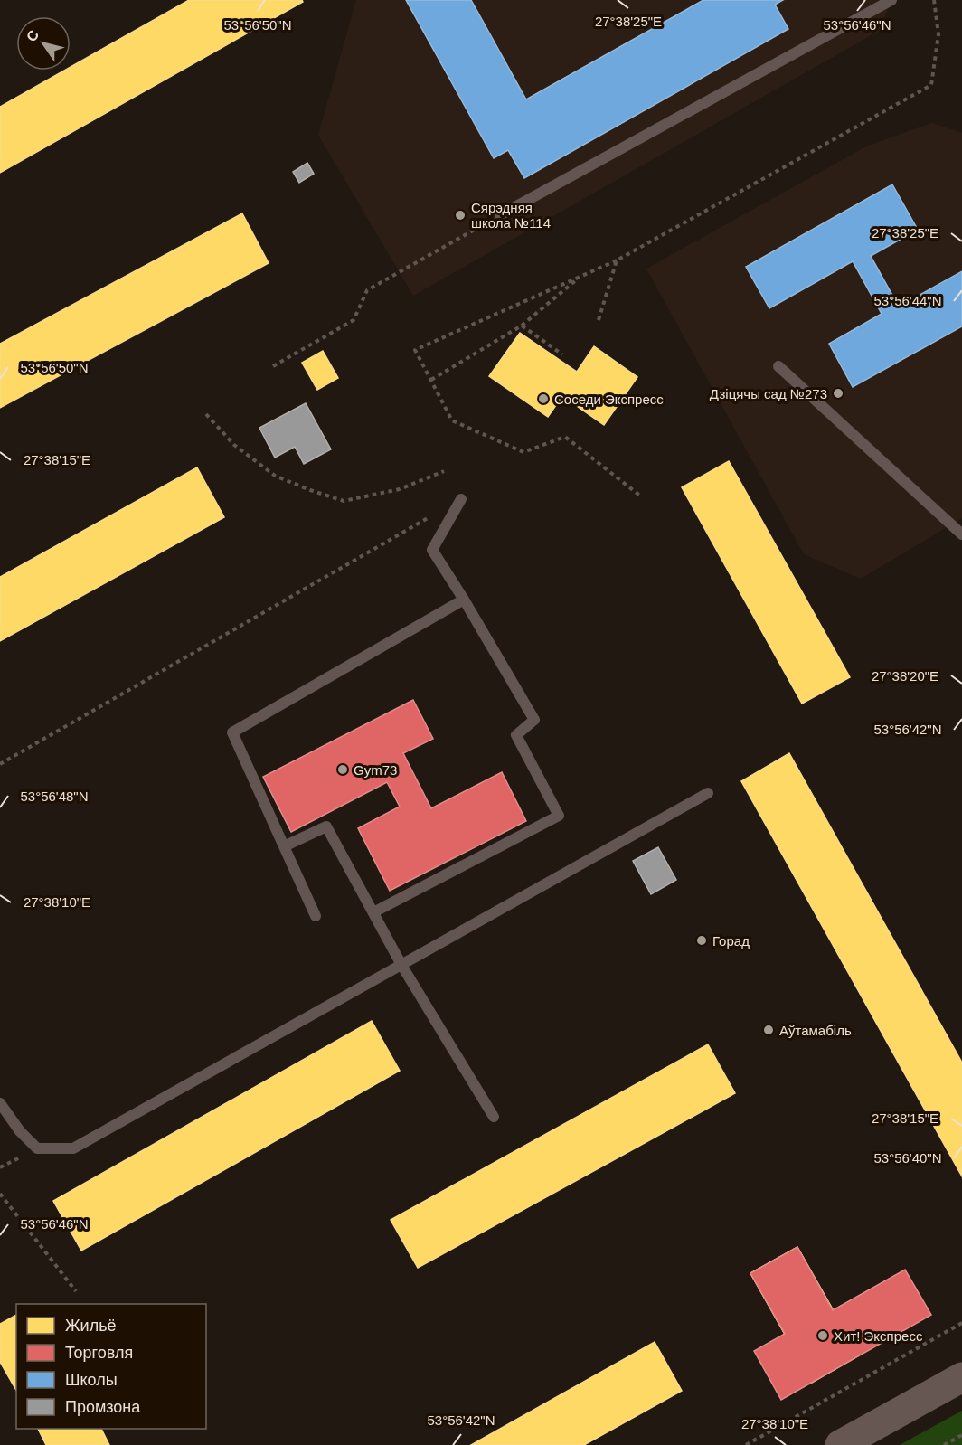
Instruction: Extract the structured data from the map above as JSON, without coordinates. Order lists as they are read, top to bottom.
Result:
{
  "places": [
    "Сярэдняя школа №114",
    "Дзіцячы сад №273",
    "Соседи Экспресс",
    "Gym73",
    "Горад",
    "Аўтамабіль",
    "Хит! Экспресс"
  ],
  "legend": [
    "Жильё",
    "Торговля",
    "Школы",
    "Промзона"
  ],
  "north": "top left",
  "coordinates": [
    "27°38'25\"E",
    "53°56'50\"N",
    "53°56'46\"N",
    "53°56'44\"N",
    "27°38'15\"E",
    "27°38'20\"E",
    "53°56'42\"N",
    "53°56'48\"N",
    "27°38'10\"E",
    "53°56'40\"N"
  ]
}
